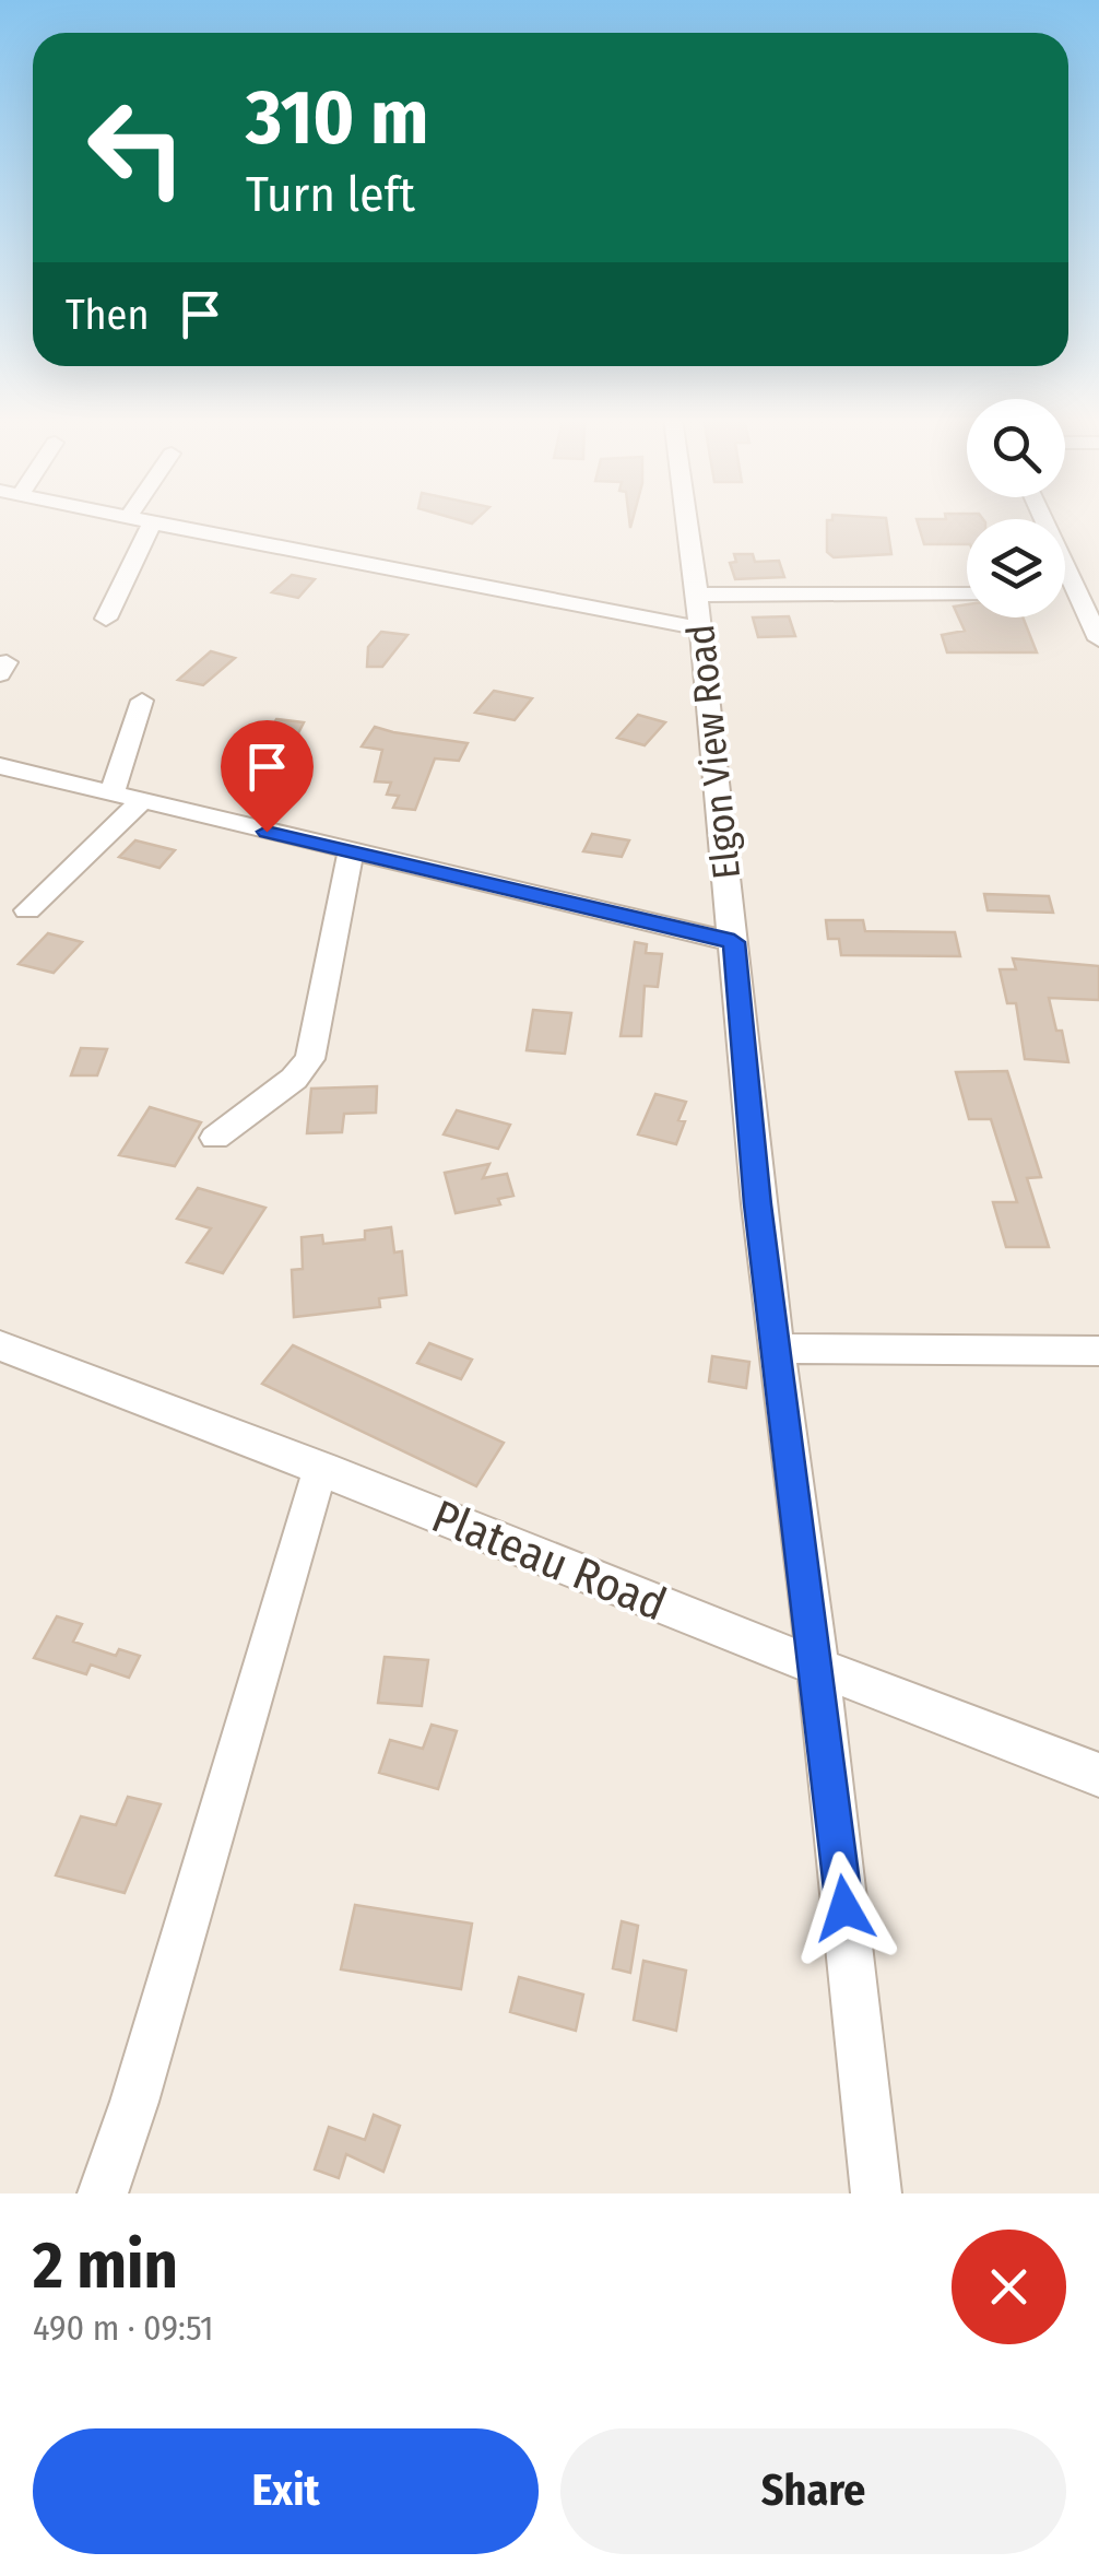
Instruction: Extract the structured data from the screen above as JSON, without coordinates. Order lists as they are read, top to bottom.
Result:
{
  "streets": {
    "street": ["Elgon View Road", "Plateau Road"]
  },
  "crossings": [
    ["Elgon View Road", "Plateau Road"]
  ],
  "page": {
    "turn": ["310 m", "Turn left"],
    "then": "Then",
    "heading": ["2 min", "490 m · 09:51"],
    "buttons": ["Exit", "Share"]
  }
}
